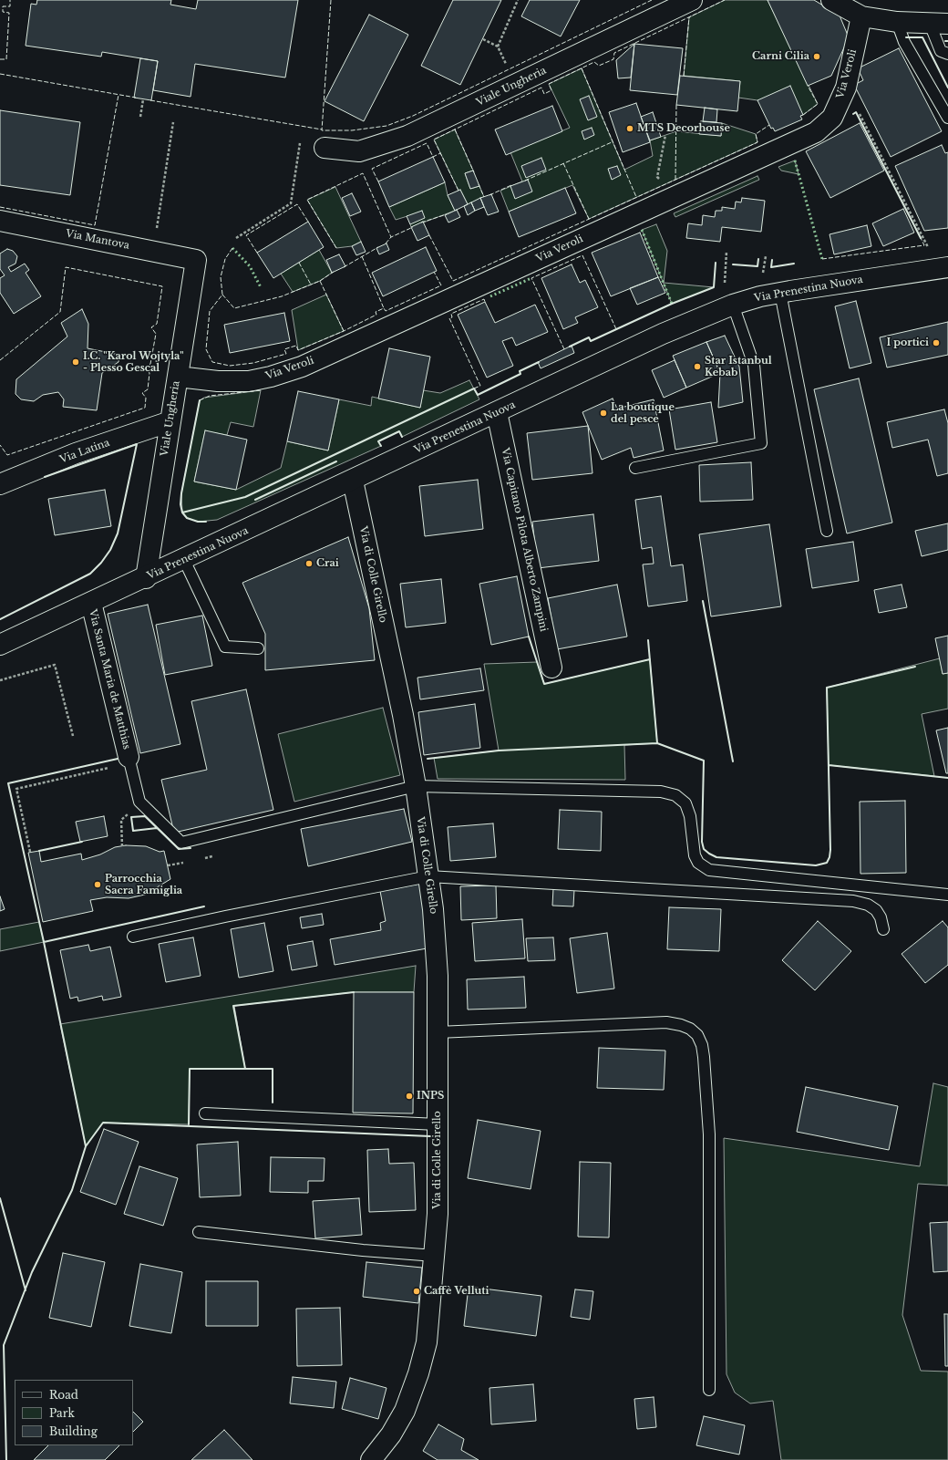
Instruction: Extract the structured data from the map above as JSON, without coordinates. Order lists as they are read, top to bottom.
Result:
{
  "streets": {
    "street": [
      "Via Veroli",
      "Viale Ungheria",
      "Via Mantova",
      "Via Prenestina Nuova",
      "Via Latina",
      "Via Capitano Pilota Alberto Zampini",
      "Via di Colle Girello",
      "Via Santa Maria de Matthias"
    ]
  },
  "crossings": [
    ["Via Veroli", "Viale Ungheria"],
    ["Viale Ungheria", "Via Mantova"],
    ["Viale Ungheria", "Via Prenestina Nuova"],
    ["Viale Ungheria", "Via Latina"],
    ["Via Prenestina Nuova", "Via Capitano Pilota Alberto Zampini"],
    ["Via Prenestina Nuova", "Via di Colle Girello"],
    ["Via Prenestina Nuova", "Via Santa Maria de Matthias"]
  ],
  "places": [
    "Carni Cilia",
    "MTS Decorhouse",
    "I portici",
    "I.C. \"Karol Wojtyla\" - Plesso Gescal",
    "Star Istanbul Kebab",
    "La boutique del pesce",
    "Crai",
    "Parrocchia Sacra Famiglia",
    "INPS",
    "Caffè Velluti"
  ],
  "legend": ["Road", "Park", "Building"]
}
